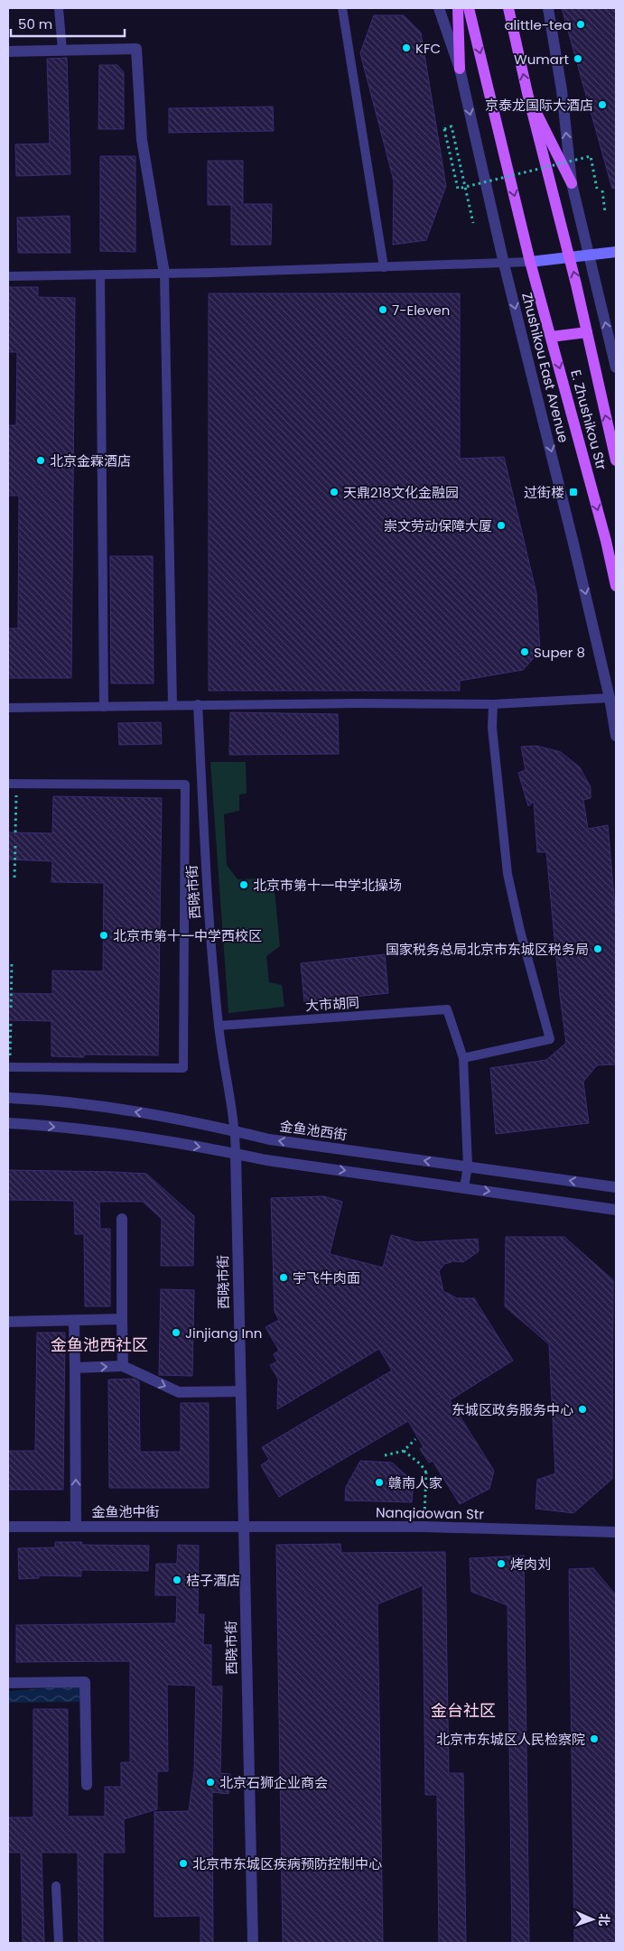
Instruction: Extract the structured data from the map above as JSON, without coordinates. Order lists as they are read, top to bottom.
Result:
{
  "streets": {
    "main road": ["E. Zhushikou Str"],
    "street": [
      "Zhushikou East Avenue",
      "西晓市街",
      "金鱼池西街",
      "金鱼池中街",
      "Nanqiaowan Str"
    ],
    "lane": ["大市胡同"]
  },
  "crossings": [
    ["西晓市街", "大市胡同"],
    ["西晓市街", "金鱼池西街"],
    ["西晓市街", "金鱼池中街"],
    ["西晓市街", "Nanqiaowan Str"],
    ["金鱼池中街", "Nanqiaowan Str"]
  ],
  "districts": ["金鱼池西社区", "金台社区"],
  "places": {
    "other": [
      "alittle-tea",
      "KFC",
      "Wumart",
      "京泰龙国际大酒店",
      "7-Eleven",
      "北京金霖酒店",
      "天鼎218文化金融园",
      "崇文劳动保障大厦",
      "Super 8",
      "北京市第十一中学北操场",
      "北京市第十一中学西校区",
      "国家税务总局北京市东城区税务局",
      "宇飞牛肉面",
      "Jinjiang Inn",
      "东城区政务服务中心",
      "赣南人家",
      "烤肉刘",
      "桔子酒店",
      "北京市东城区人民检察院",
      "北京石狮企业商会",
      "北京市东城区疾病预防控制中心"
    ],
    "transit": ["过街楼"]
  },
  "scale_bar": "50 m",
  "north": "right"
}
